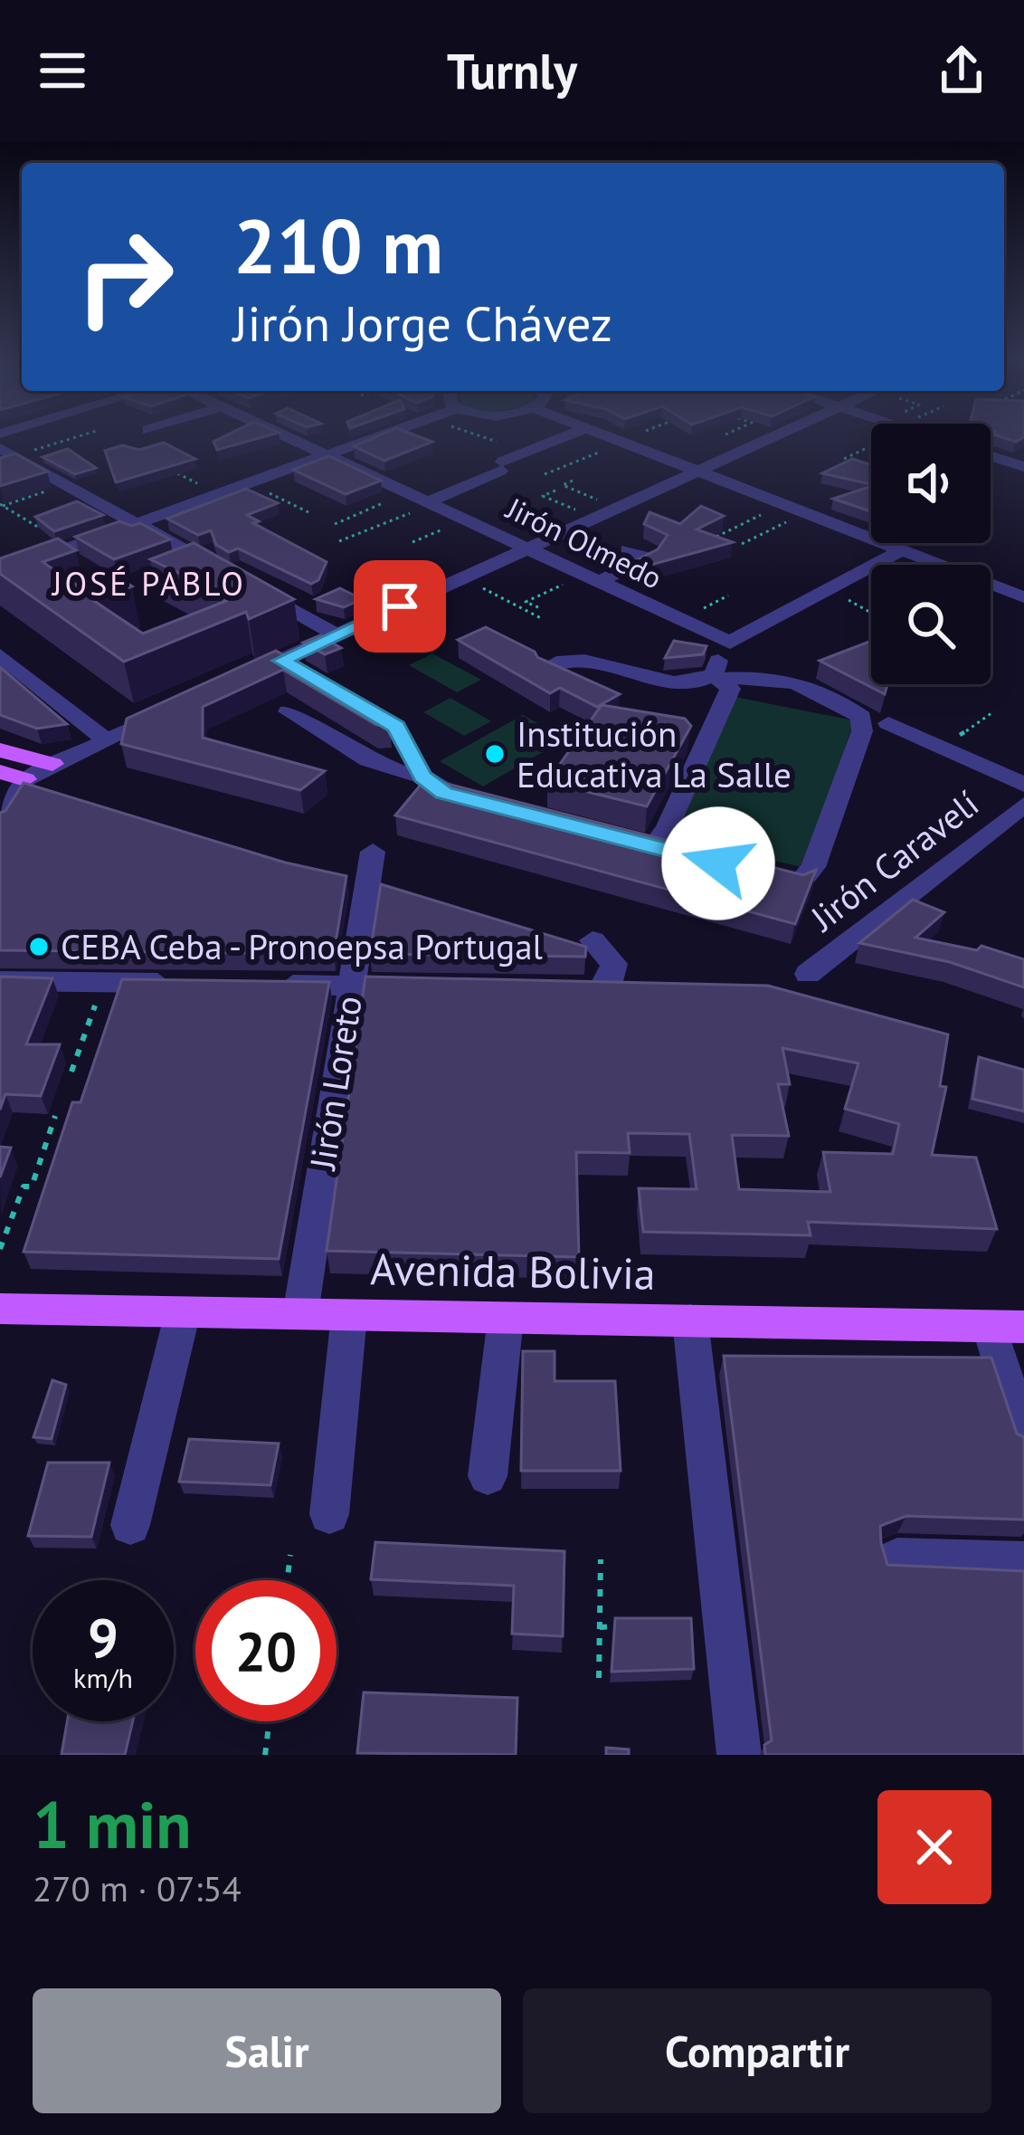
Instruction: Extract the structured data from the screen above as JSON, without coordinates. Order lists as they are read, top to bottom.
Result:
{
  "streets": {
    "main road": ["Avenida Bolivia"],
    "street": ["Jirón Olmedo", "Jirón Caravelí", "Jirón Loreto"]
  },
  "crossings": [
    ["Jirón Loreto", "Avenida Bolivia"]
  ],
  "districts": ["JOSÉ PABLO"],
  "places": ["Institución Educativa La Salle", "CEBA Ceba - Pronoepsa Portugal"],
  "page": {
    "header": "Turnly",
    "turn": ["210 m", "Jirón Jorge Chávez"],
    "speed": "9 km/h",
    "limit": "20",
    "heading": ["1 min", "270 m · 07:54"],
    "buttons": ["Salir", "Compartir"]
  }
}
